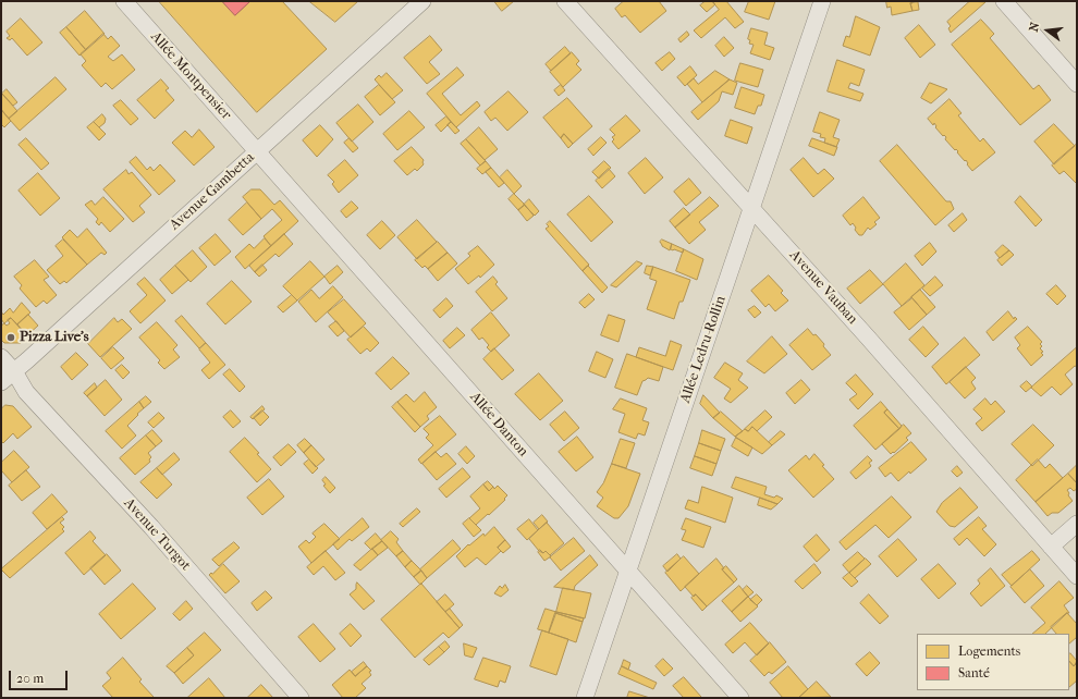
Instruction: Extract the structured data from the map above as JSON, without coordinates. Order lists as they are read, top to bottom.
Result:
{
  "streets": {
    "street": [
      "Allée Montpensier",
      "Avenue Gambetta",
      "Avenue Vauban",
      "Allée Ledru-Rollin",
      "Allée Danton",
      "Avenue Turgot"
    ]
  },
  "crossings": [
    ["Allée Montpensier", "Avenue Gambetta"],
    ["Allée Montpensier", "Allée Danton"],
    ["Avenue Gambetta", "Allée Danton"],
    ["Avenue Gambetta", "Avenue Turgot"],
    ["Avenue Vauban", "Allée Ledru-Rollin"],
    ["Allée Ledru-Rollin", "Allée Danton"]
  ],
  "places": ["Pizza Live's"],
  "legend": ["Logements", "Santé"],
  "scale_bar": "20 m",
  "north": "left"
}
